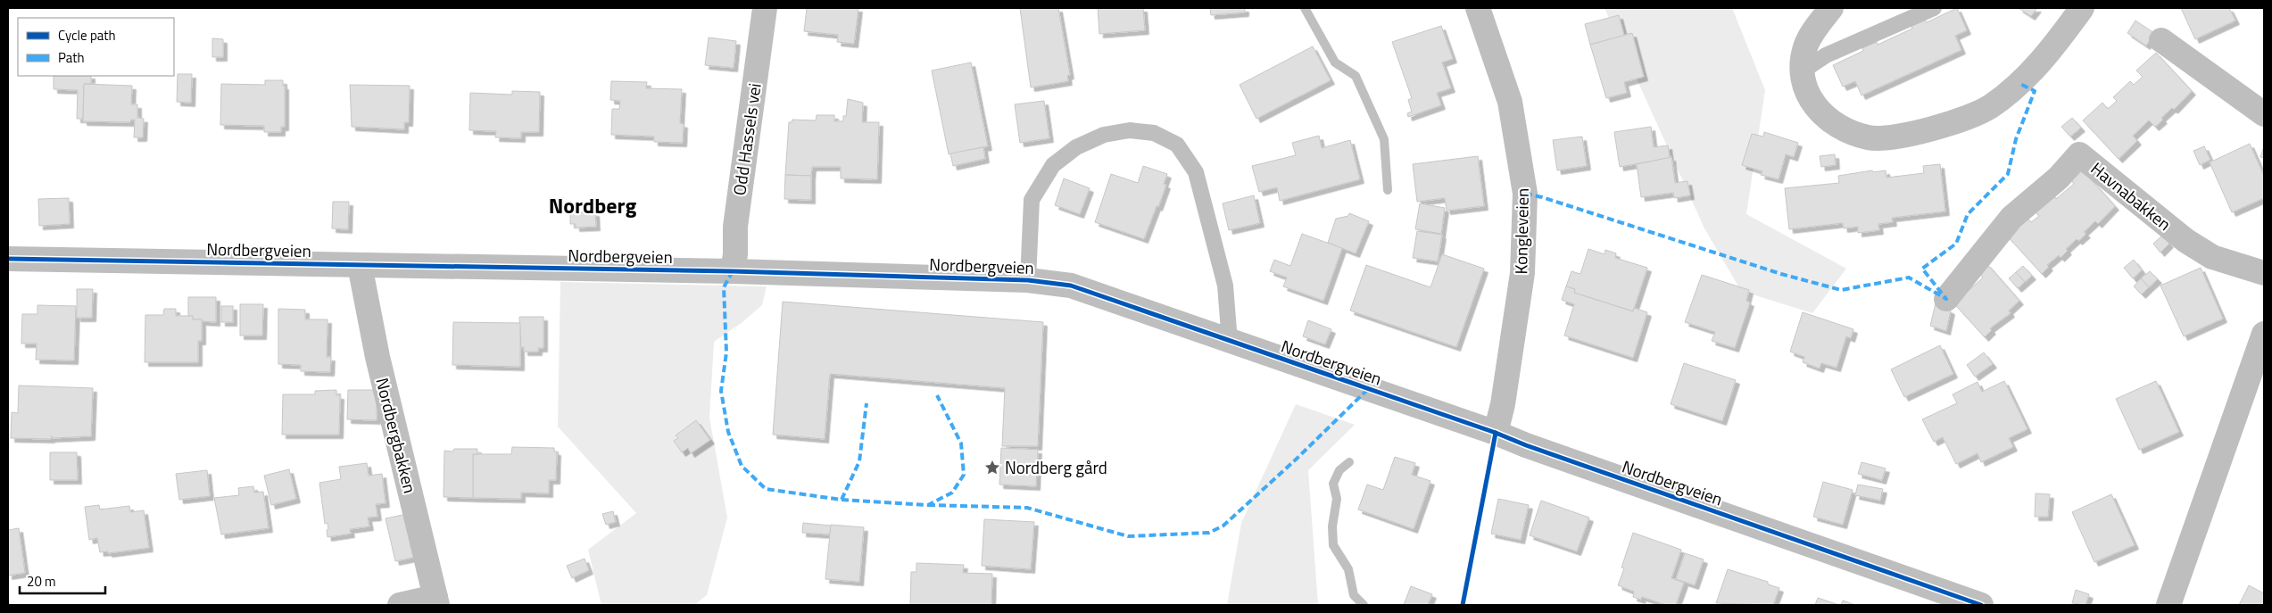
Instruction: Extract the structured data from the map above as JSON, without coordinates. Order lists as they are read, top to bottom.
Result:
{
  "streets": {
    "street": [
      "Odd Hassels vei",
      "Havnabakken",
      "Kongleveien",
      "Nordbergveien",
      "Nordbergbakken"
    ]
  },
  "crossings": [
    ["Odd Hassels vei", "Nordbergveien"],
    ["Kongleveien", "Nordbergveien"],
    ["Nordbergveien", "Nordbergbakken"]
  ],
  "districts": ["Nordberg"],
  "places": {
    "place": ["Nordberg gård"]
  },
  "legend": ["Cycle path", "Path"],
  "scale_bar": "20 m"
}
